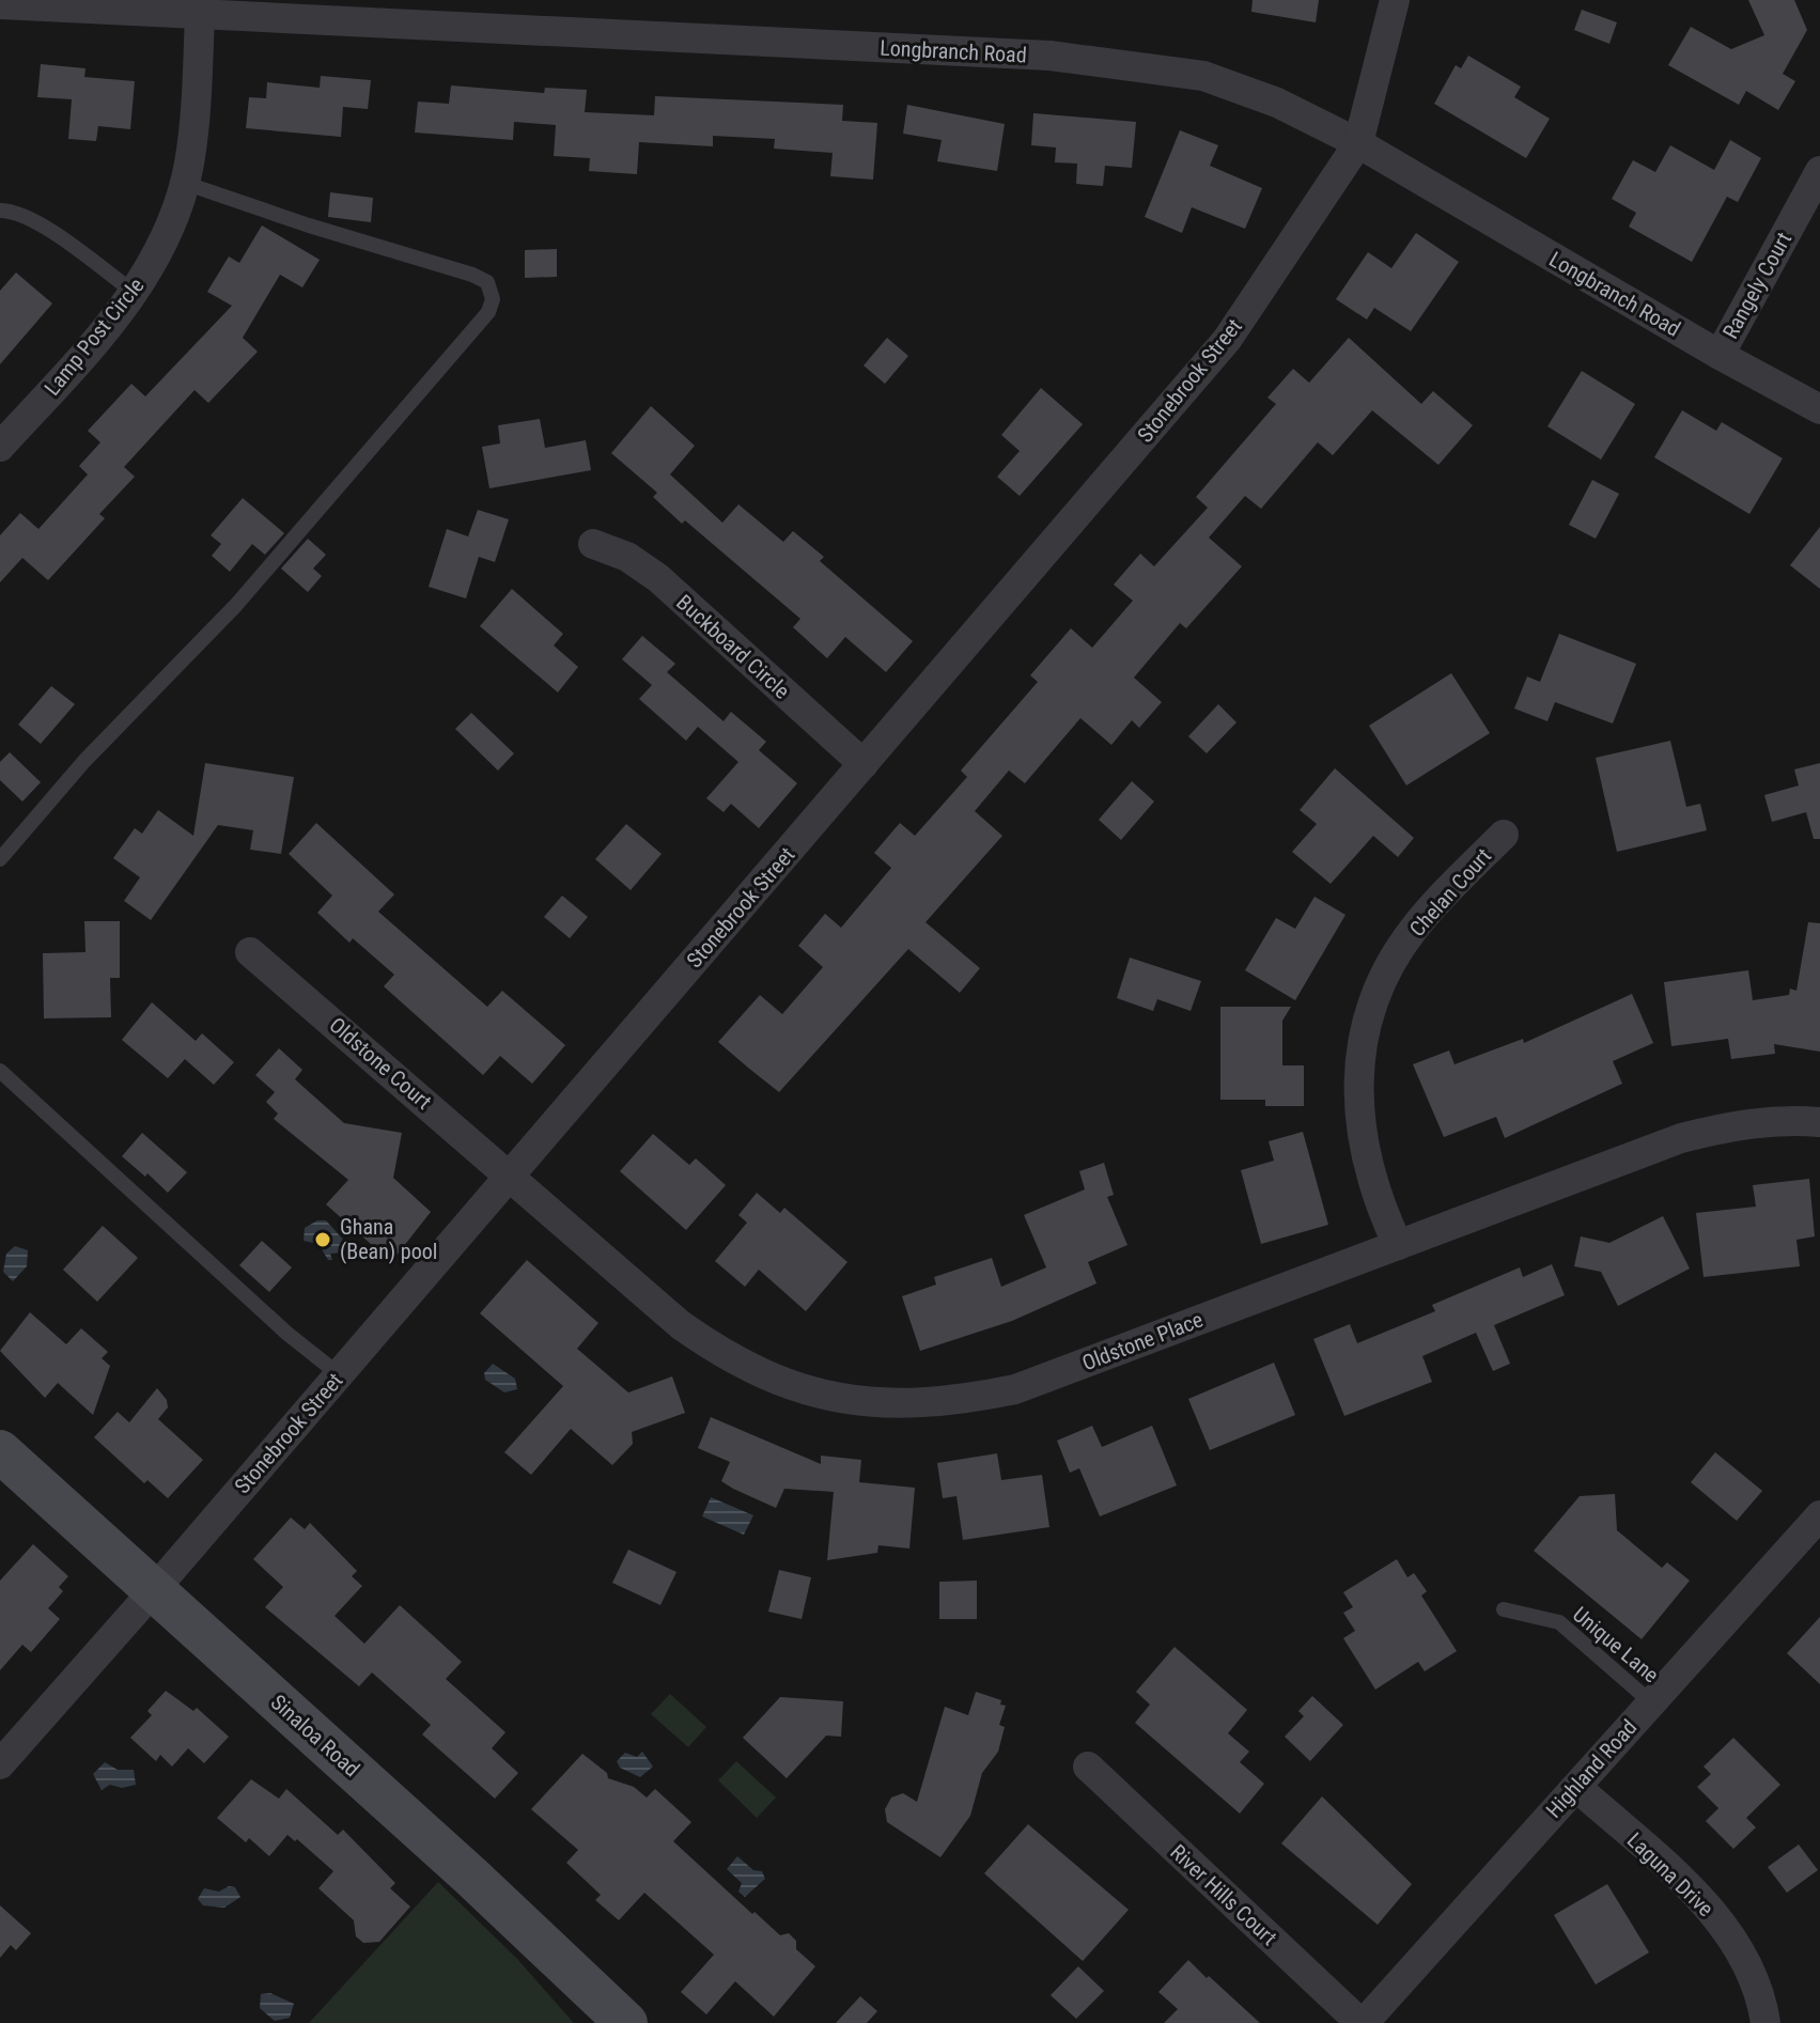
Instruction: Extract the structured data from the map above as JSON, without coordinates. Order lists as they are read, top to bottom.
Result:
{
  "streets": {
    "street": [
      "Longbranch Road",
      "Rangely Court",
      "Lamp Post Circle",
      "Stonebrook Street",
      "Buckboard Circle",
      "Chelan Court",
      "Oldstone Court",
      "Oldstone Place",
      "Sinaloa Road",
      "Highland Road",
      "Laguna Drive",
      "River Hills Court"
    ],
    "lane": ["Unique Lane"]
  },
  "crossings": [
    ["Longbranch Road", "Rangely Court"],
    ["Longbranch Road", "Lamp Post Circle"],
    ["Longbranch Road", "Stonebrook Street"],
    ["Stonebrook Street", "Buckboard Circle"],
    ["Stonebrook Street", "Oldstone Court"],
    ["Stonebrook Street", "Oldstone Place"],
    ["Stonebrook Street", "Sinaloa Road"],
    ["Chelan Court", "Oldstone Place"],
    ["Oldstone Court", "Oldstone Place"],
    ["Unique Lane", "Highland Road"],
    ["Highland Road", "Laguna Drive"],
    ["Highland Road", "River Hills Court"]
  ],
  "places": ["Ghana (Bean) pool"]
}
